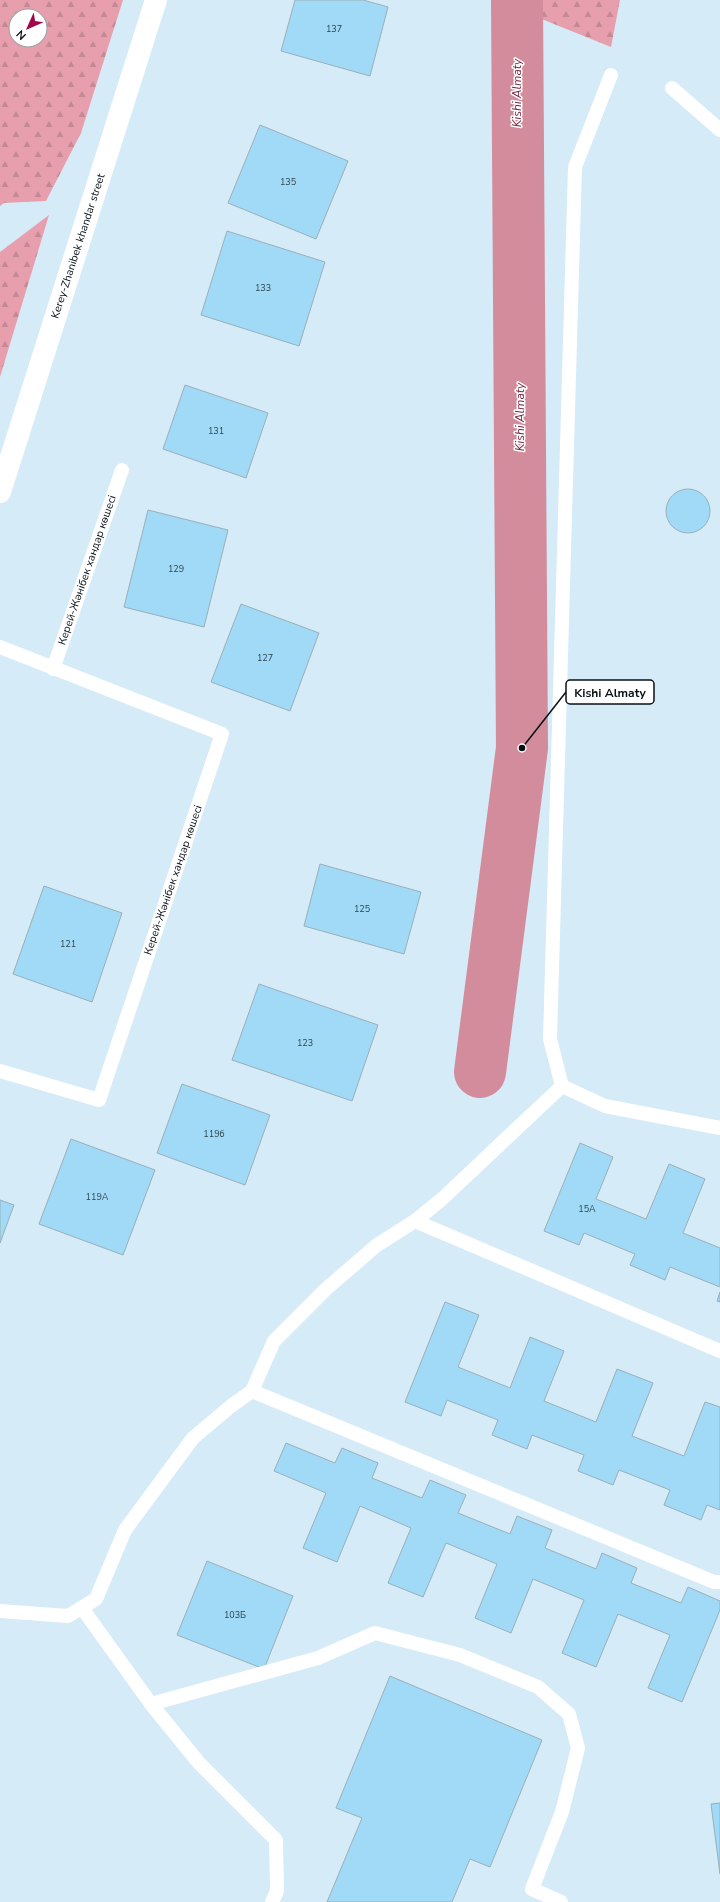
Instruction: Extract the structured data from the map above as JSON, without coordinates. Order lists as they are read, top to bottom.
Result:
{
  "streets": {
    "main road": ["Kerey-Zhanibek khandar street"],
    "lane": ["Керей-Жәнібек хандар көшесі"]
  },
  "water": ["Kіshі Almaty"],
  "places": ["Kіshі Almaty"],
  "house_numbers": [
    "137",
    "135",
    "133",
    "131",
    "129",
    "127",
    "125",
    "121",
    "123",
    "119б",
    "119А",
    "15А",
    "103Б"
  ],
  "north": "bottom left"
}
